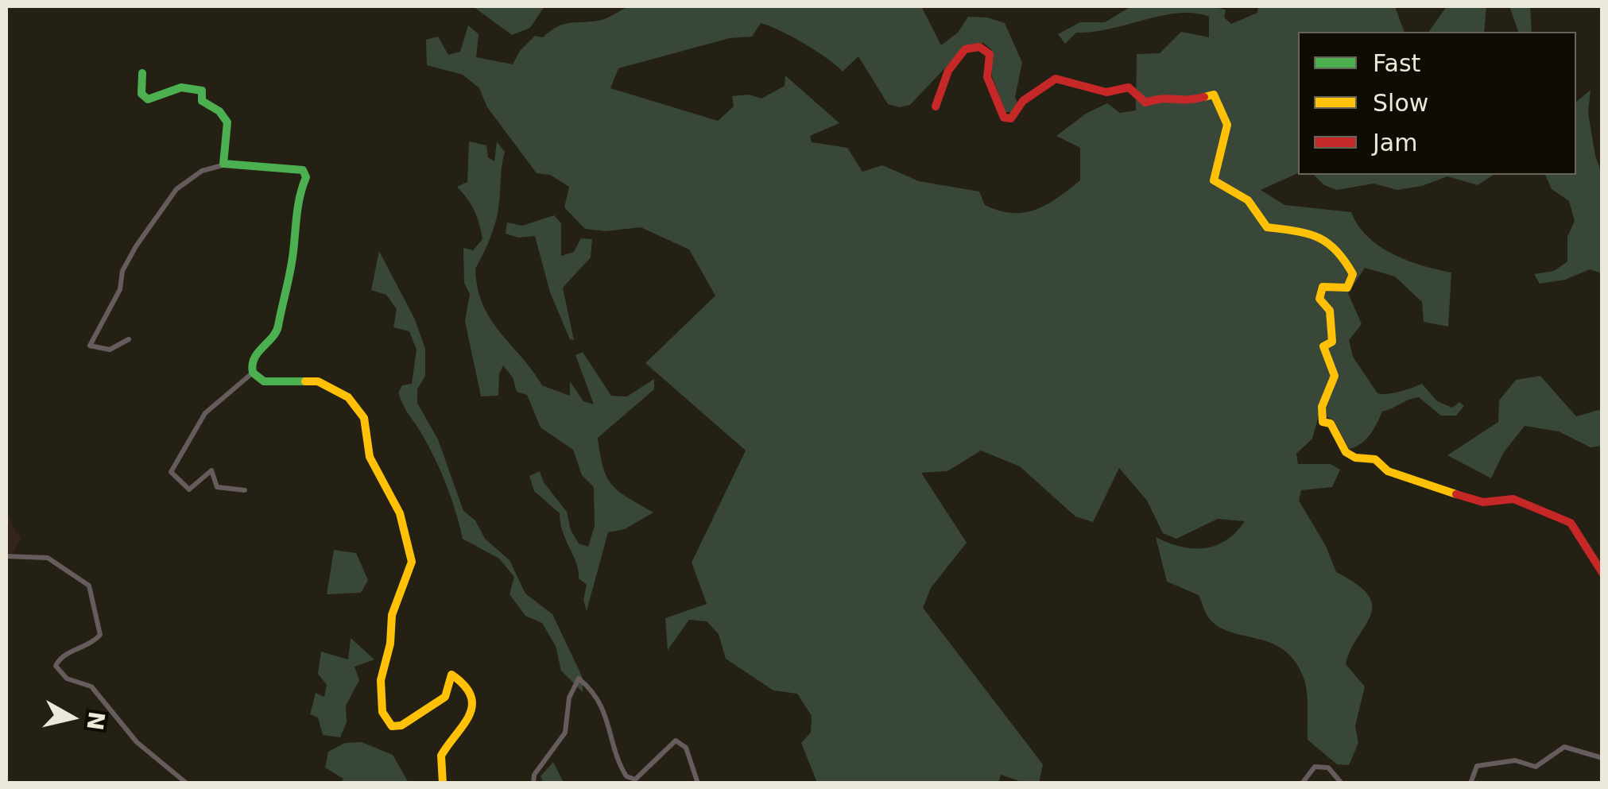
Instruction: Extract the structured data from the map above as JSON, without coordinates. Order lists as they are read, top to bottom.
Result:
{
  "legend": ["Fast", "Slow", "Jam"],
  "north": "right"
}
